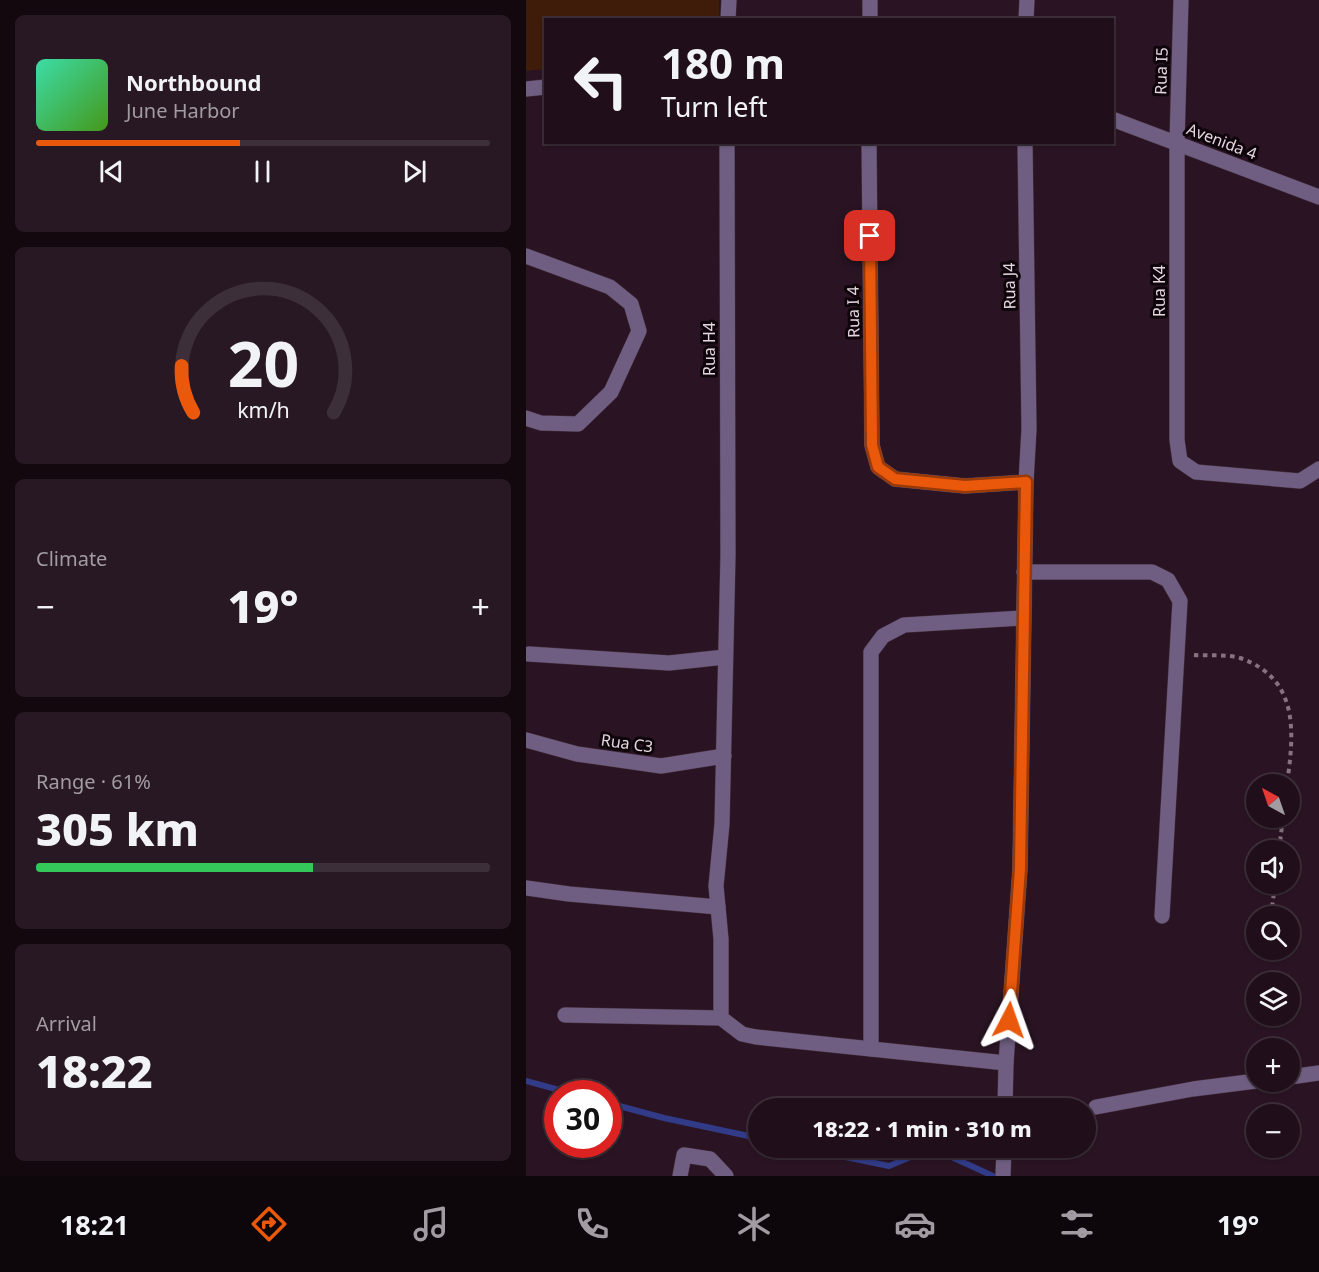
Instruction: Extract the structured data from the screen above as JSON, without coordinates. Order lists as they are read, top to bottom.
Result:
{
  "streets": {
    "street": [
      "Rua I5",
      "Avenida 4",
      "Rua J4",
      "Rua K4",
      "Rua I 4",
      "Rua H4",
      "Rua C3"
    ]
  },
  "crossings": [
    ["Rua I5", "Avenida 4"],
    ["Rua I5", "Rua K4"],
    ["Avenida 4", "Rua K4"],
    ["Rua J4", "Rua I 4"],
    ["Rua H4", "Rua C3"]
  ],
  "north": "top left",
  "page": {
    "turn": ["180 m", "Turn left"],
    "song": ["Northbound", "June Harbor"],
    "tile": [
      "Climate",
      ["Range · 61%", "305 km"],
      ["Arrival", "18:22"]
    ],
    "heat": ["−", "19°", "+"],
    "map_buttons": ["+", "−"],
    "limit": "30",
    "trip": "18:22 · 1 min · 310 m",
    "tabs": ["18:21", "19°"],
    "gauge": ["20", "km/h"]
  }
}
